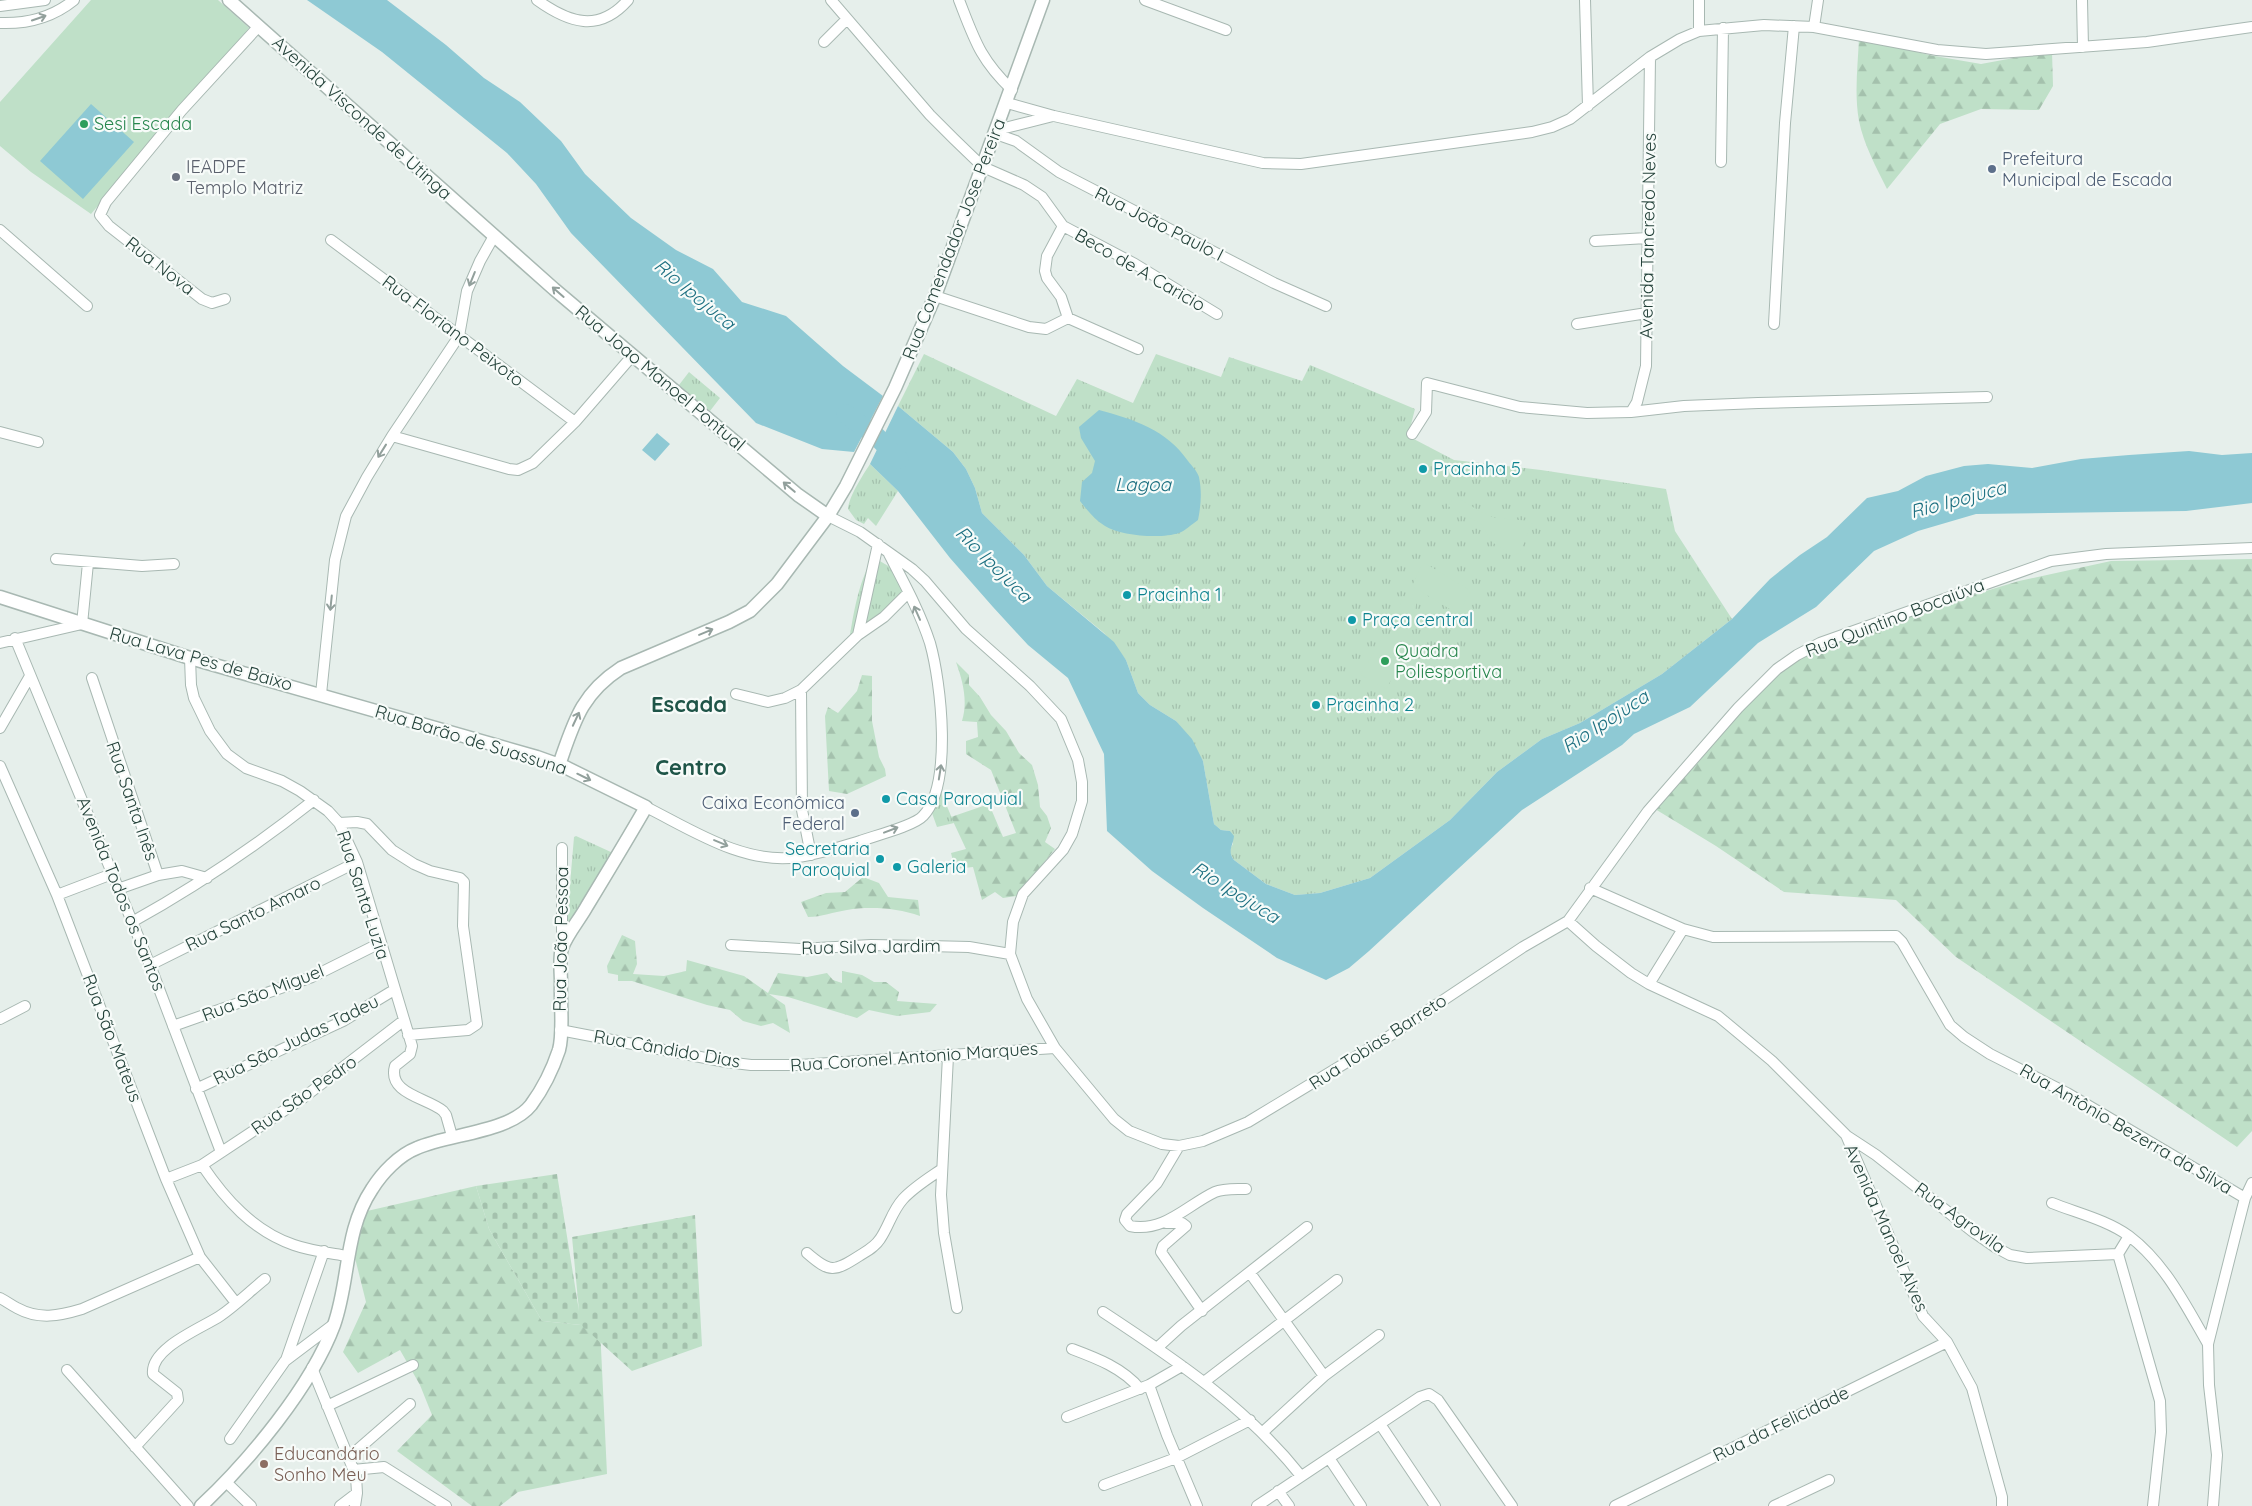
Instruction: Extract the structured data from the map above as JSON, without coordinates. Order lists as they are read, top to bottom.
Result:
{
  "streets": {
    "street": [
      "Avenida Visconde de Utinga",
      "Rua João Paulo I",
      "Avenida Tancredo Neves",
      "Rua Comendador Jose Pereira",
      "Rua Nova",
      "Beco de A Caricio",
      "Rua Floriano Peixoto",
      "Rua Joao Manoel Pontual",
      "Rua Quintino Bocaiúva",
      "Rua Lava Pes de Baixo",
      "Rua Barão de Suassuna",
      "Rua Santa Inês",
      "Avenida Todos os Santos",
      "Rua Santa Luzia",
      "Rua Santo Amaro",
      "Rua João Pessoa",
      "Rua Silva Jardim",
      "Rua São Miguel",
      "Rua São Mateus",
      "Rua São Judas Tadeu",
      "Rua Tobias Barreto",
      "Rua Cândido Dias",
      "Rua Coronel Antonio Marques",
      "Rua São Pedro",
      "Rua Antônio Bezerra da Silva",
      "Rua Agrovila",
      "Avenida Manoel Alves",
      "Rua da Felicidade"
    ]
  },
  "crossings": [
    ["Avenida Visconde de Utinga", "Rua Nova"],
    ["Avenida Visconde de Utinga", "Rua Joao Manoel Pontual"],
    ["Rua João Paulo I", "Rua Comendador Jose Pereira"],
    ["Rua Comendador Jose Pereira", "Rua Joao Manoel Pontual"],
    ["Rua Comendador Jose Pereira", "Rua Barão de Suassuna"],
    ["Rua Quintino Bocaiúva", "Rua Tobias Barreto"],
    ["Rua Quintino Bocaiúva", "Avenida Manoel Alves"],
    ["Rua Lava Pes de Baixo", "Rua Barão de Suassuna"],
    ["Rua Lava Pes de Baixo", "Rua Santa Luzia"],
    ["Avenida Todos os Santos", "Rua Santo Amaro"],
    ["Avenida Todos os Santos", "Rua São Miguel"],
    ["Avenida Todos os Santos", "Rua São Judas Tadeu"],
    ["Avenida Todos os Santos", "Rua São Pedro"],
    ["Rua Santa Luzia", "Rua Santo Amaro"],
    ["Rua Santa Luzia", "Rua João Pessoa"],
    ["Rua Santa Luzia", "Rua São Miguel"],
    ["Rua Santa Luzia", "Rua São Judas Tadeu"],
    ["Rua Santa Luzia", "Rua São Pedro"],
    ["Rua João Pessoa", "Rua Cândido Dias"],
    ["Rua São Mateus", "Rua São Pedro"],
    ["Rua Tobias Barreto", "Avenida Manoel Alves"],
    ["Rua Cândido Dias", "Rua Coronel Antonio Marques"],
    ["Rua Agrovila", "Avenida Manoel Alves"],
    ["Avenida Manoel Alves", "Rua da Felicidade"]
  ],
  "one_way": ["Rua Joao Manoel Pontual"],
  "districts": ["Escada", "Centro"],
  "water": ["Rio Ipojuca", "Lagoa"],
  "places": [
    "Sesi Escada",
    "Prefeitura Municipal de Escada",
    "IEADPE Templo Matriz",
    "Pracinha 5",
    "Pracinha 1",
    "Praça central",
    "Quadra Poliesportiva",
    "Pracinha 2",
    "Casa Paroquial",
    "Caixa Econômica Federal",
    "Secretaria Paroquial",
    "Galeria",
    "Educandário Sonho Meu"
  ]
}
